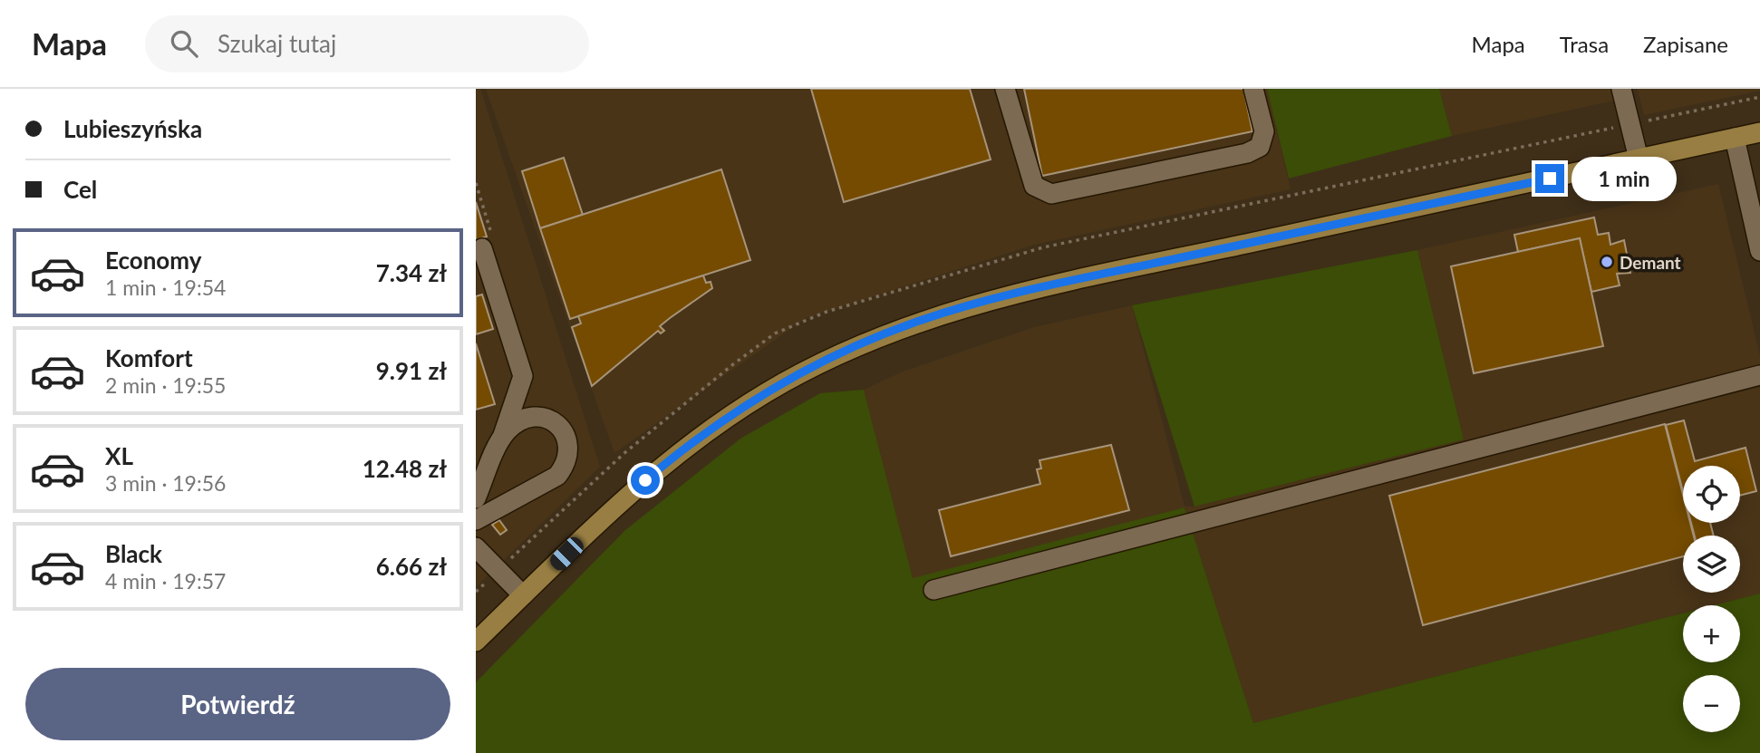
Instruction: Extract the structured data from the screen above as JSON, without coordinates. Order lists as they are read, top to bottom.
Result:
{
  "places": ["Demant"],
  "page": {
    "header": "Mapa",
    "search": "Szukaj tutaj",
    "nav": ["Mapa", "Trasa", "Zapisane"],
    "banner": ["Lubieszyńska", "Cel"],
    "bubble": "1 min",
    "list": [
      {
        "name": "Economy",
        "note": "1 min · 19:54",
        "value": "7.34 zł"
      },
      {
        "name": "Komfort",
        "note": "2 min · 19:55",
        "value": "9.91 zł"
      },
      {
        "name": "XL",
        "note": "3 min · 19:56",
        "value": "12.48 zł"
      },
      {
        "name": "Black",
        "note": "4 min · 19:57",
        "value": "6.66 zł"
      }
    ],
    "map_buttons": ["+", "−"],
    "buttons": "Potwierdź"
  }
}
